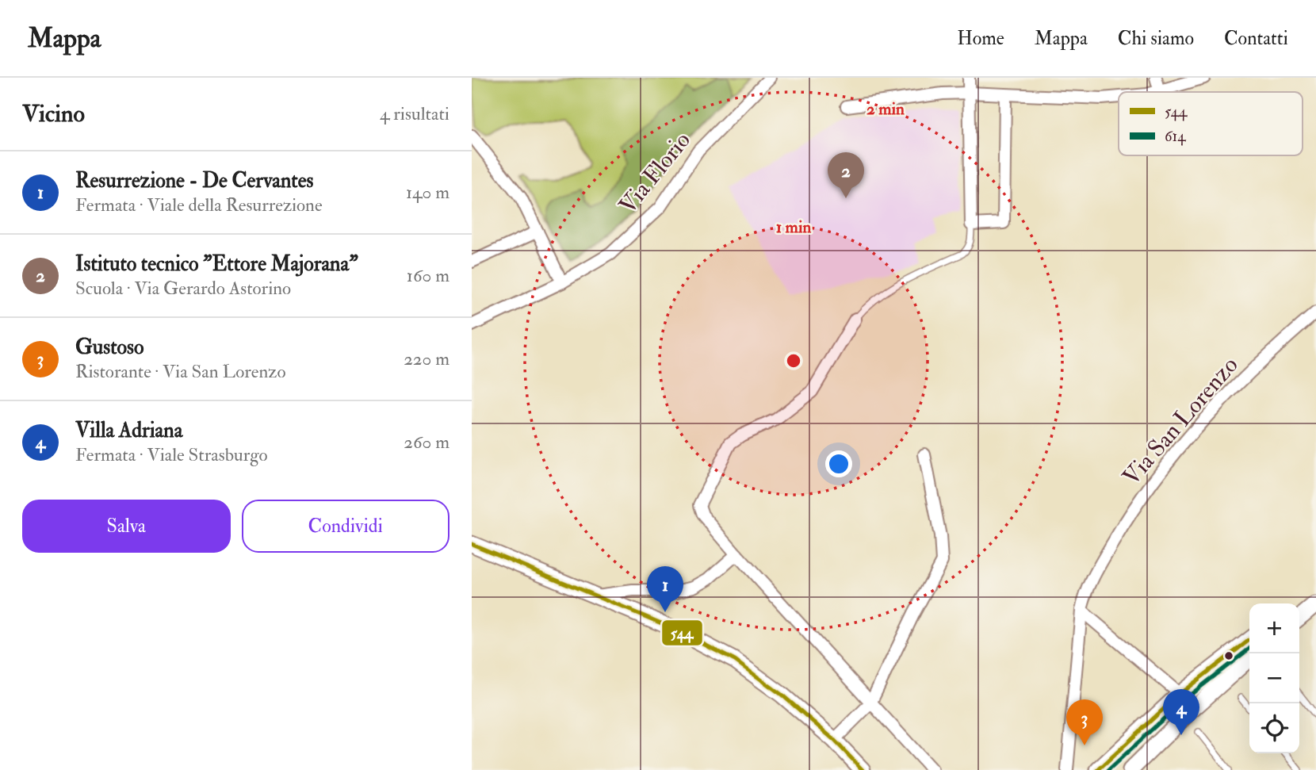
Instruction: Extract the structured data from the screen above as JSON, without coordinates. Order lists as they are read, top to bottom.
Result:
{
  "streets": {
    "street": ["Via Florio", "Via San Lorenzo"]
  },
  "lines": ["transit line 544", "transit line 614"],
  "legend": ["544", "614"],
  "page": {
    "header": "Mappa",
    "nav": [
      "Home",
      "Mappa",
      "Chi siamo",
      "Contatti"
    ],
    "heading": ["Vicino", "4 risultati"],
    "list": [
      {
        "mark": "1",
        "name": "Resurrezione - De Cervantes",
        "note": "Fermata · Viale della Resurrezione",
        "value": "140 m"
      },
      {
        "mark": "2",
        "name": "Istituto tecnico \"Ettore Majorana\"",
        "note": "Scuola · Via Gerardo Astorino",
        "value": "160 m"
      },
      {
        "mark": "3",
        "name": "Gustoso",
        "note": "Ristorante · Via San Lorenzo",
        "value": "220 m"
      },
      {
        "mark": "4",
        "name": "Villa Adriana",
        "note": "Fermata · Viale Strasburgo",
        "value": "260 m"
      }
    ],
    "pins": [
      "2",
      "1",
      "4",
      "3"
    ],
    "buttons": ["Salva", "Condividi"],
    "map_buttons": ["+", "−"]
  },
  "rings": ["2 min", "1 min"]
}
